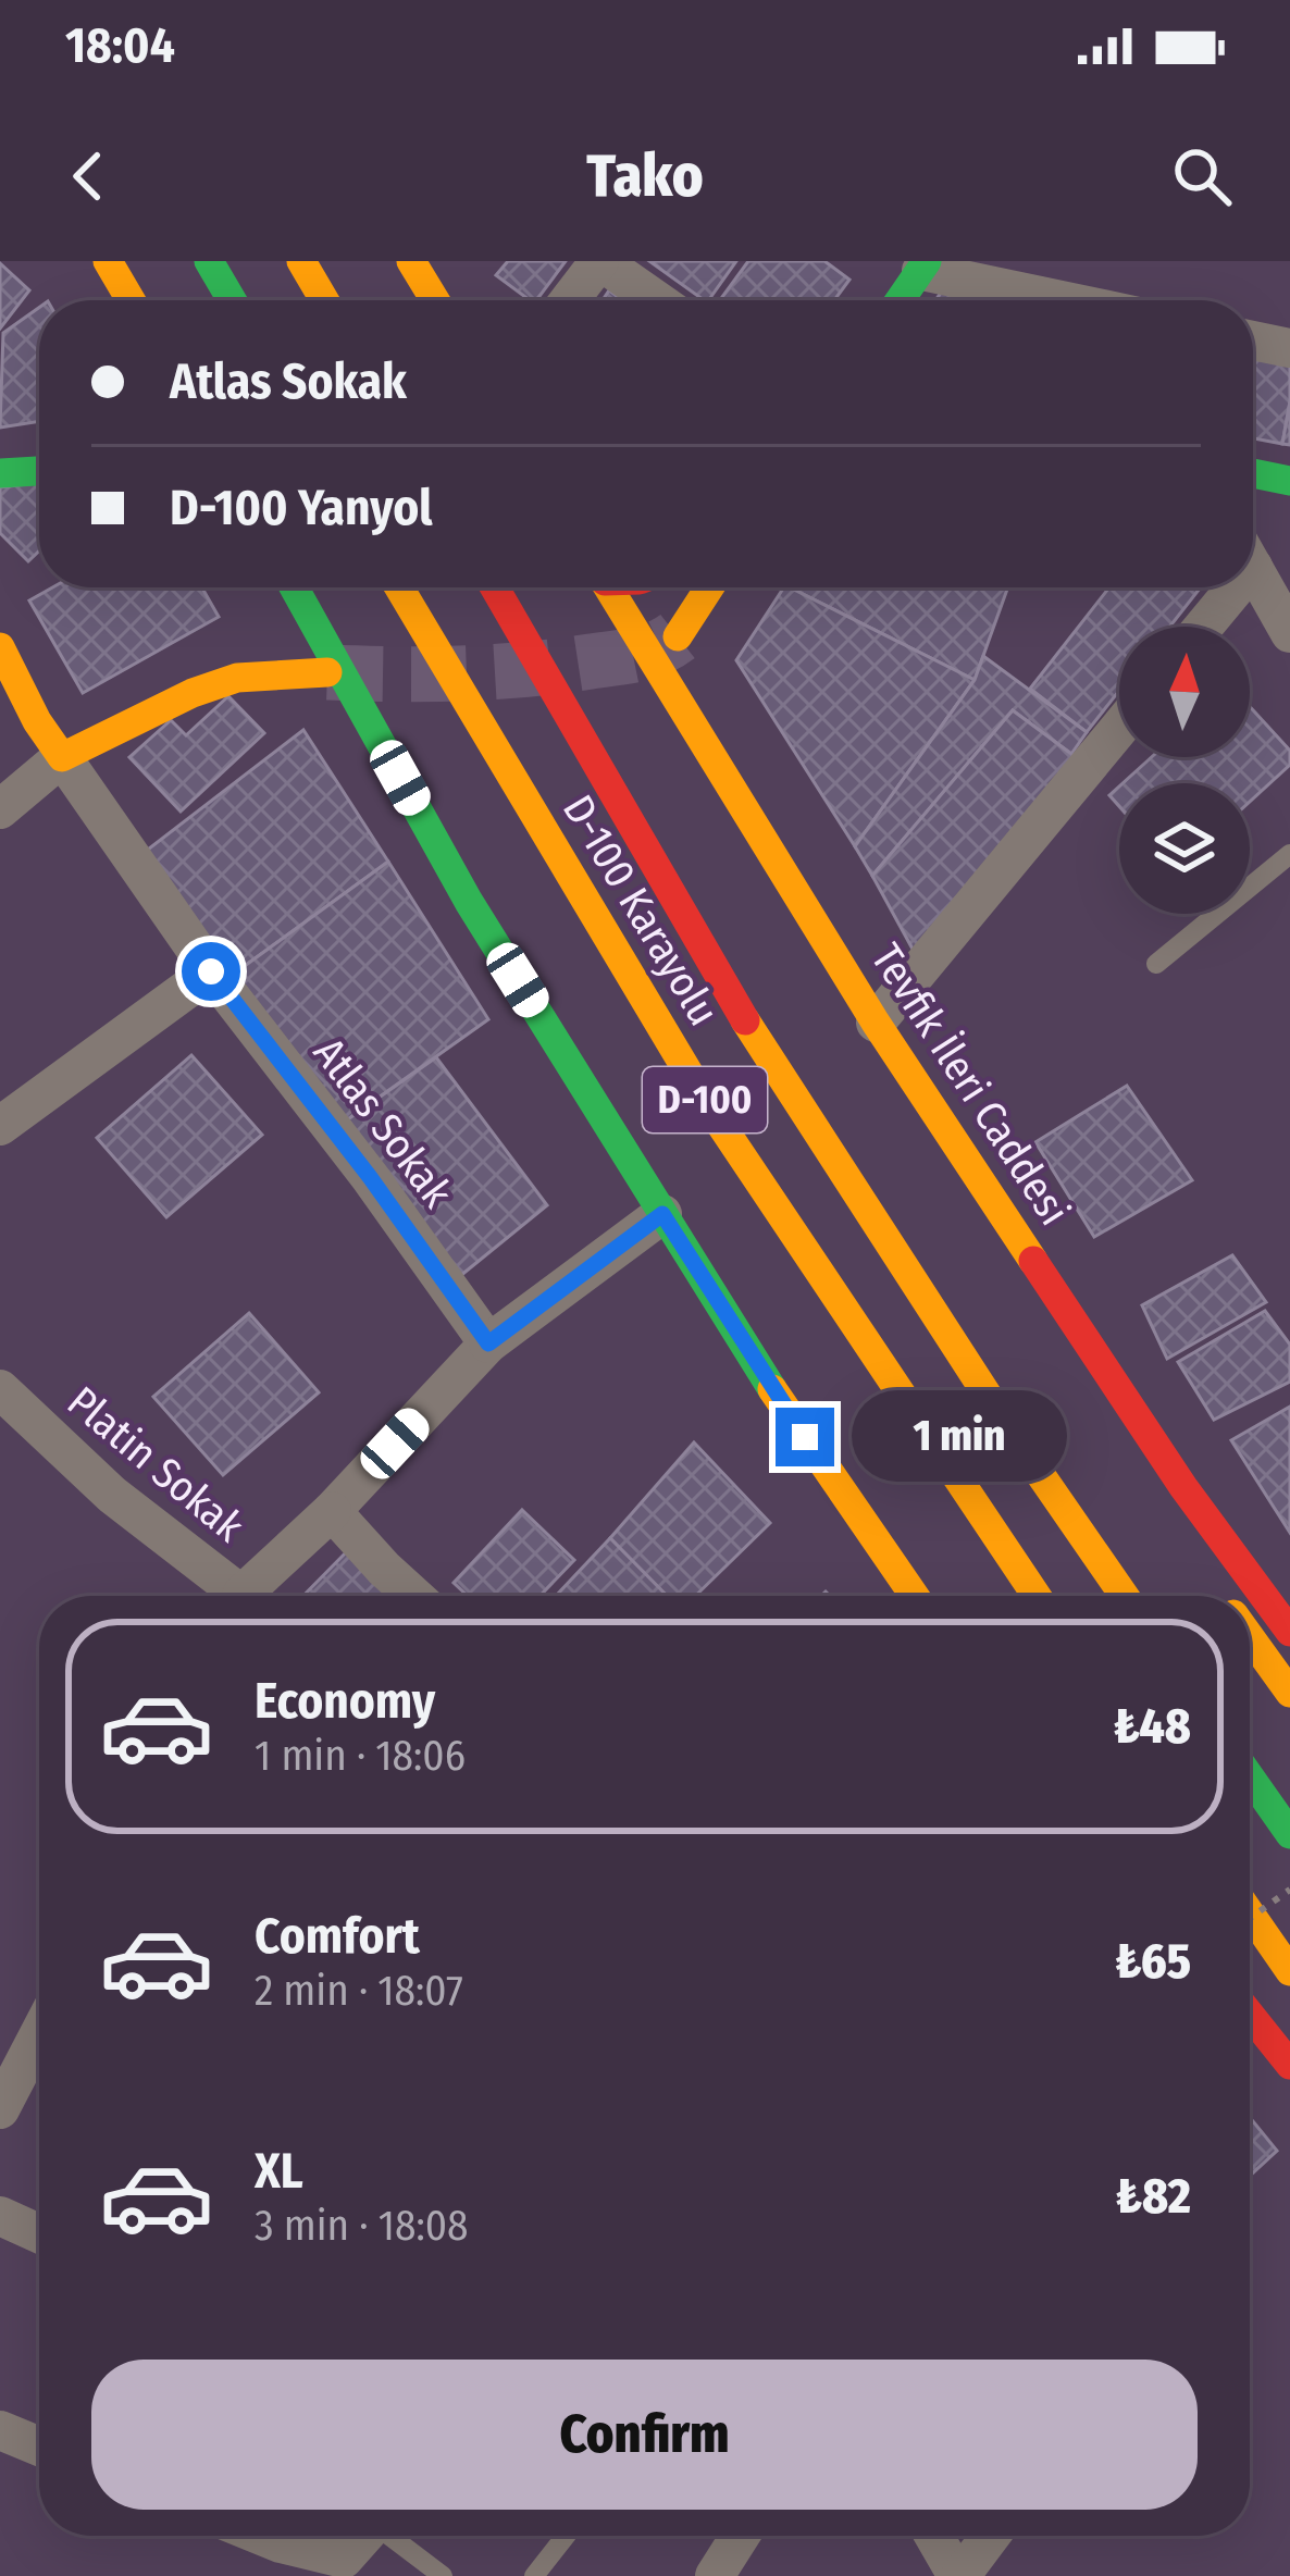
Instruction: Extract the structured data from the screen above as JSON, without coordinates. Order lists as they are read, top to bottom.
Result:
{
  "streets": {
    "main road": [
      "D-100 Karayolu",
      "Tevfik İleri Caddesi",
      "D-100",
      "Atlas Sokak"
    ],
    "street": ["Platin Sokak"]
  },
  "north": "top",
  "page": {
    "status": "18:04",
    "header": "Tako",
    "banner": ["Atlas Sokak", "D-100 Yanyol"],
    "bubble": "1 min",
    "list": [
      {
        "name": "Economy",
        "note": "1 min · 18:06",
        "value": "₺48"
      },
      {
        "name": "Comfort",
        "note": "2 min · 18:07",
        "value": "₺65"
      },
      {
        "name": "XL",
        "note": "3 min · 18:08",
        "value": "₺82"
      }
    ],
    "buttons": "Confirm"
  }
}
